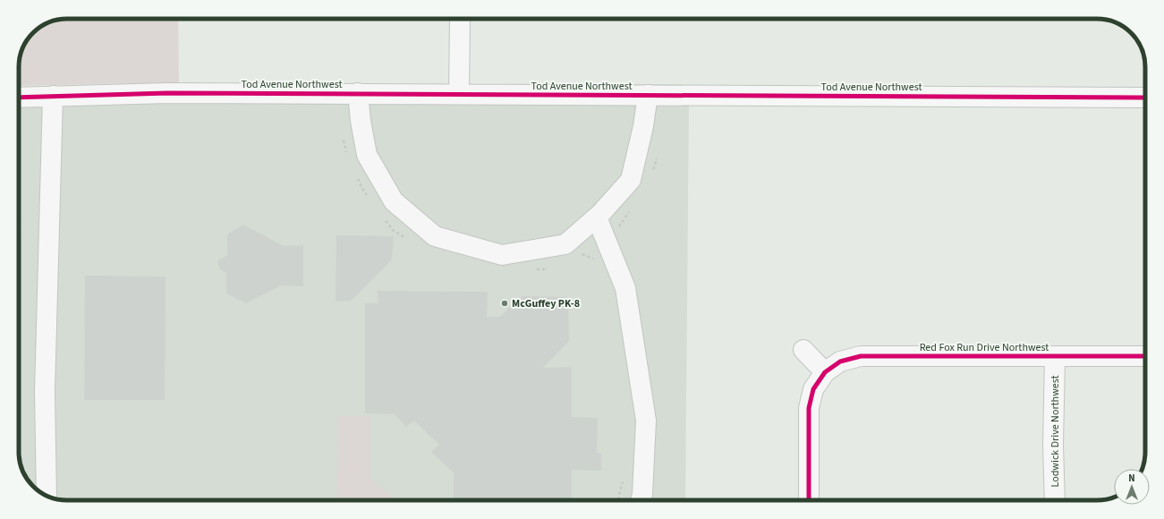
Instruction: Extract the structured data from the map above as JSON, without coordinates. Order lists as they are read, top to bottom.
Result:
{
  "streets": {
    "street": ["Tod Avenue Northwest", "Red Fox Run Drive Northwest", "Lodwick Drive Northwest"]
  },
  "crossings": [
    ["Red Fox Run Drive Northwest", "Lodwick Drive Northwest"]
  ],
  "places": ["McGuffey PK-8"],
  "north": "top"
}
